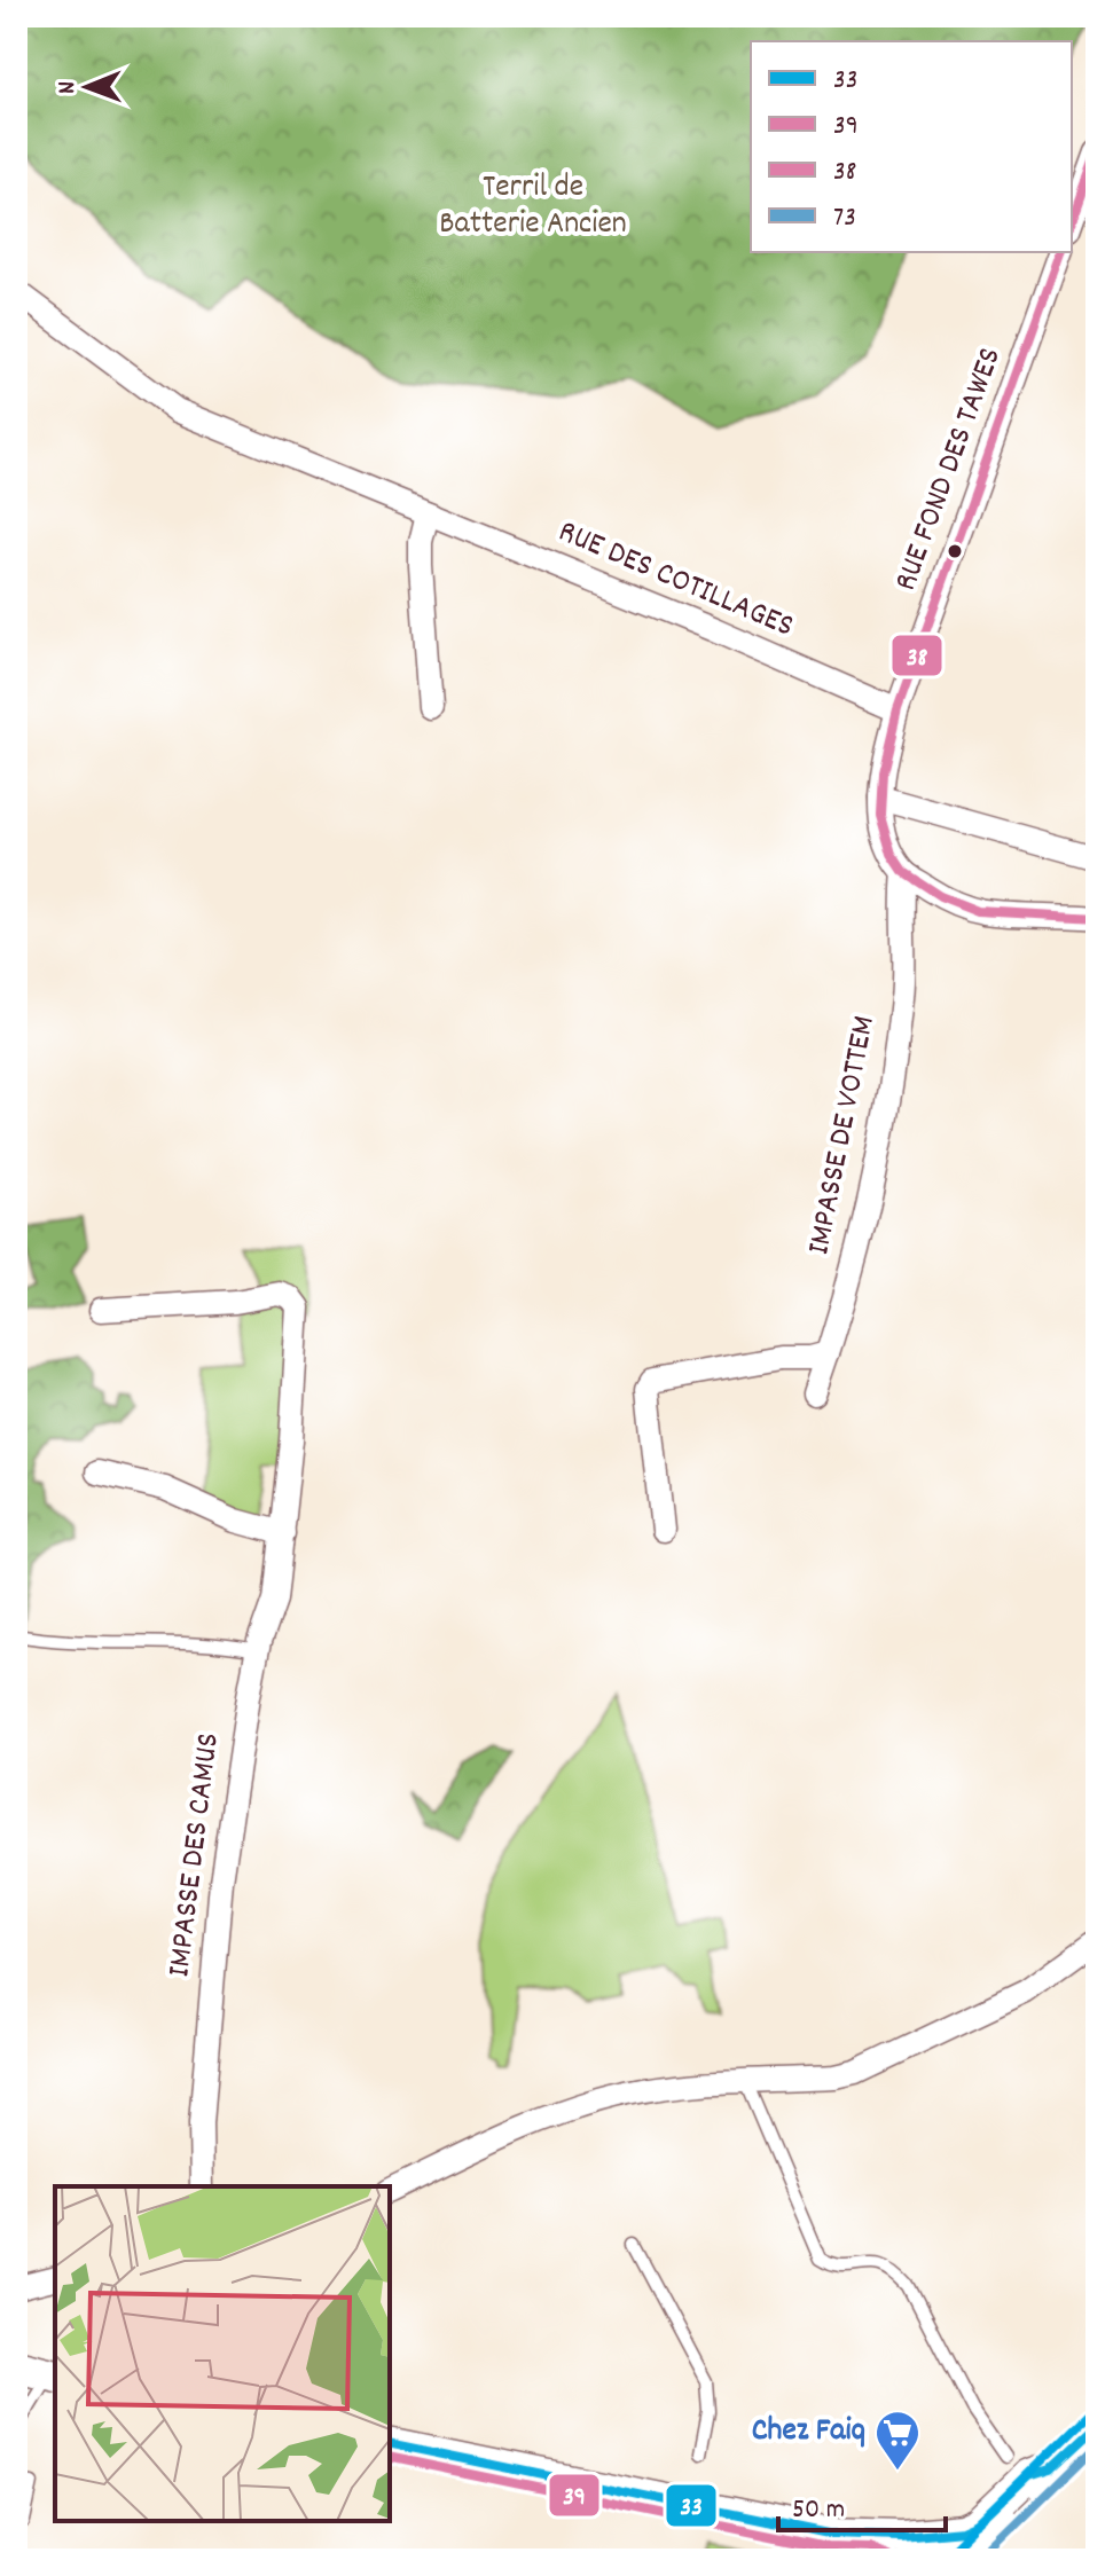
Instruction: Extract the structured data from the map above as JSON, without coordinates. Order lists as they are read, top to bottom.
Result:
{
  "streets": {
    "street": [
      "RUE FOND DES TAWES",
      "RUE DES COTILLAGES",
      "IMPASSE DE VOTTEM",
      "IMPASSE DES CAMUS"
    ]
  },
  "crossings": [
    ["RUE FOND DES TAWES", "RUE DES COTILLAGES"],
    ["RUE FOND DES TAWES", "IMPASSE DE VOTTEM"]
  ],
  "parks": ["Terril de Batterie Ancien"],
  "places": {
    "supermarket": ["Chez Faiq"]
  },
  "lines": [
    "transit line 38",
    "transit line 33",
    "transit line 73",
    "transit line 39"
  ],
  "legend": [
    "33",
    "39",
    "38",
    "73"
  ],
  "scale_bar": "50 m",
  "north": "left"
}
